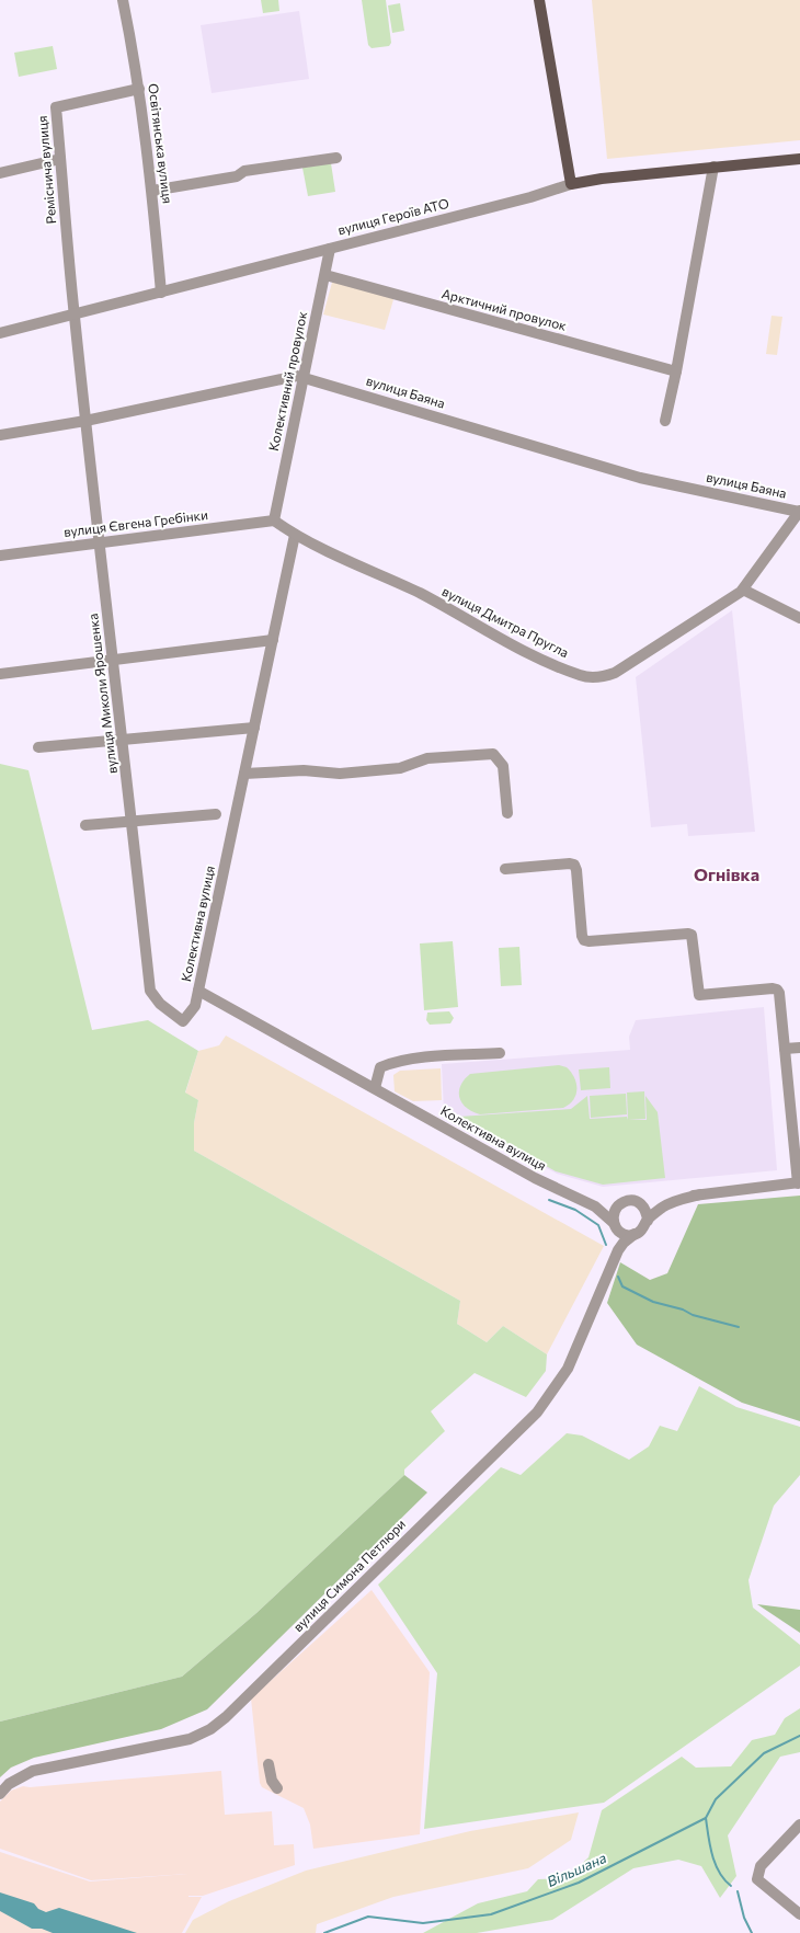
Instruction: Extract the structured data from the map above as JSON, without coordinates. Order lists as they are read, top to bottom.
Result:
{
  "streets": {
    "main road": ["вулиця Героїв АТО"],
    "street": [
      "Освітянська вулиця",
      "Реміснича вулиця",
      "Арктичний провулок",
      "Колективний провулок",
      "вулиця Баяна",
      "вулиця Євгена Гребінки",
      "вулиця Дмитра Пругла",
      "вулиця Миколи Ярошенка",
      "Колективна вулиця",
      "вулиця Симона Петлюри"
    ]
  },
  "crossings": [
    ["Освітянська вулиця", "Реміснича вулиця"],
    ["Освітянська вулиця", "вулиця Героїв АТО"],
    ["Реміснича вулиця", "вулиця Героїв АТО"],
    ["Реміснича вулиця", "вулиця Миколи Ярошенка"],
    ["вулиця Героїв АТО", "Колективний провулок"],
    ["вулиця Героїв АТО", "вулиця Миколи Ярошенка"],
    ["Арктичний провулок", "Колективний провулок"],
    ["Колективний провулок", "вулиця Баяна"],
    ["Колективний провулок", "вулиця Євгена Гребінки"],
    ["Колективний провулок", "вулиця Дмитра Пругла"],
    ["вулиця Баяна", "вулиця Дмитра Пругла"],
    ["вулиця Баяна", "вулиця Миколи Ярошенка"],
    ["вулиця Євгена Гребінки", "вулиця Дмитра Пругла"],
    ["вулиця Євгена Гребінки", "вулиця Миколи Ярошенка"],
    ["вулиця Дмитра Пругла", "Колективна вулиця"],
    ["вулиця Миколи Ярошенка", "Колективна вулиця"],
    ["Колективна вулиця", "вулиця Симона Петлюри"]
  ],
  "districts": ["Огнівка"],
  "water": ["Вільшана"]
}
